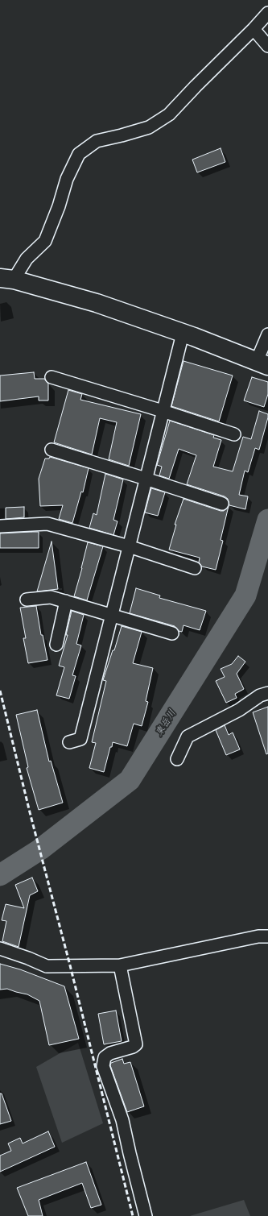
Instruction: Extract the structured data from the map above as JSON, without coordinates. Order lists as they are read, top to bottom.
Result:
{
  "water": ["東岳川"]
}
